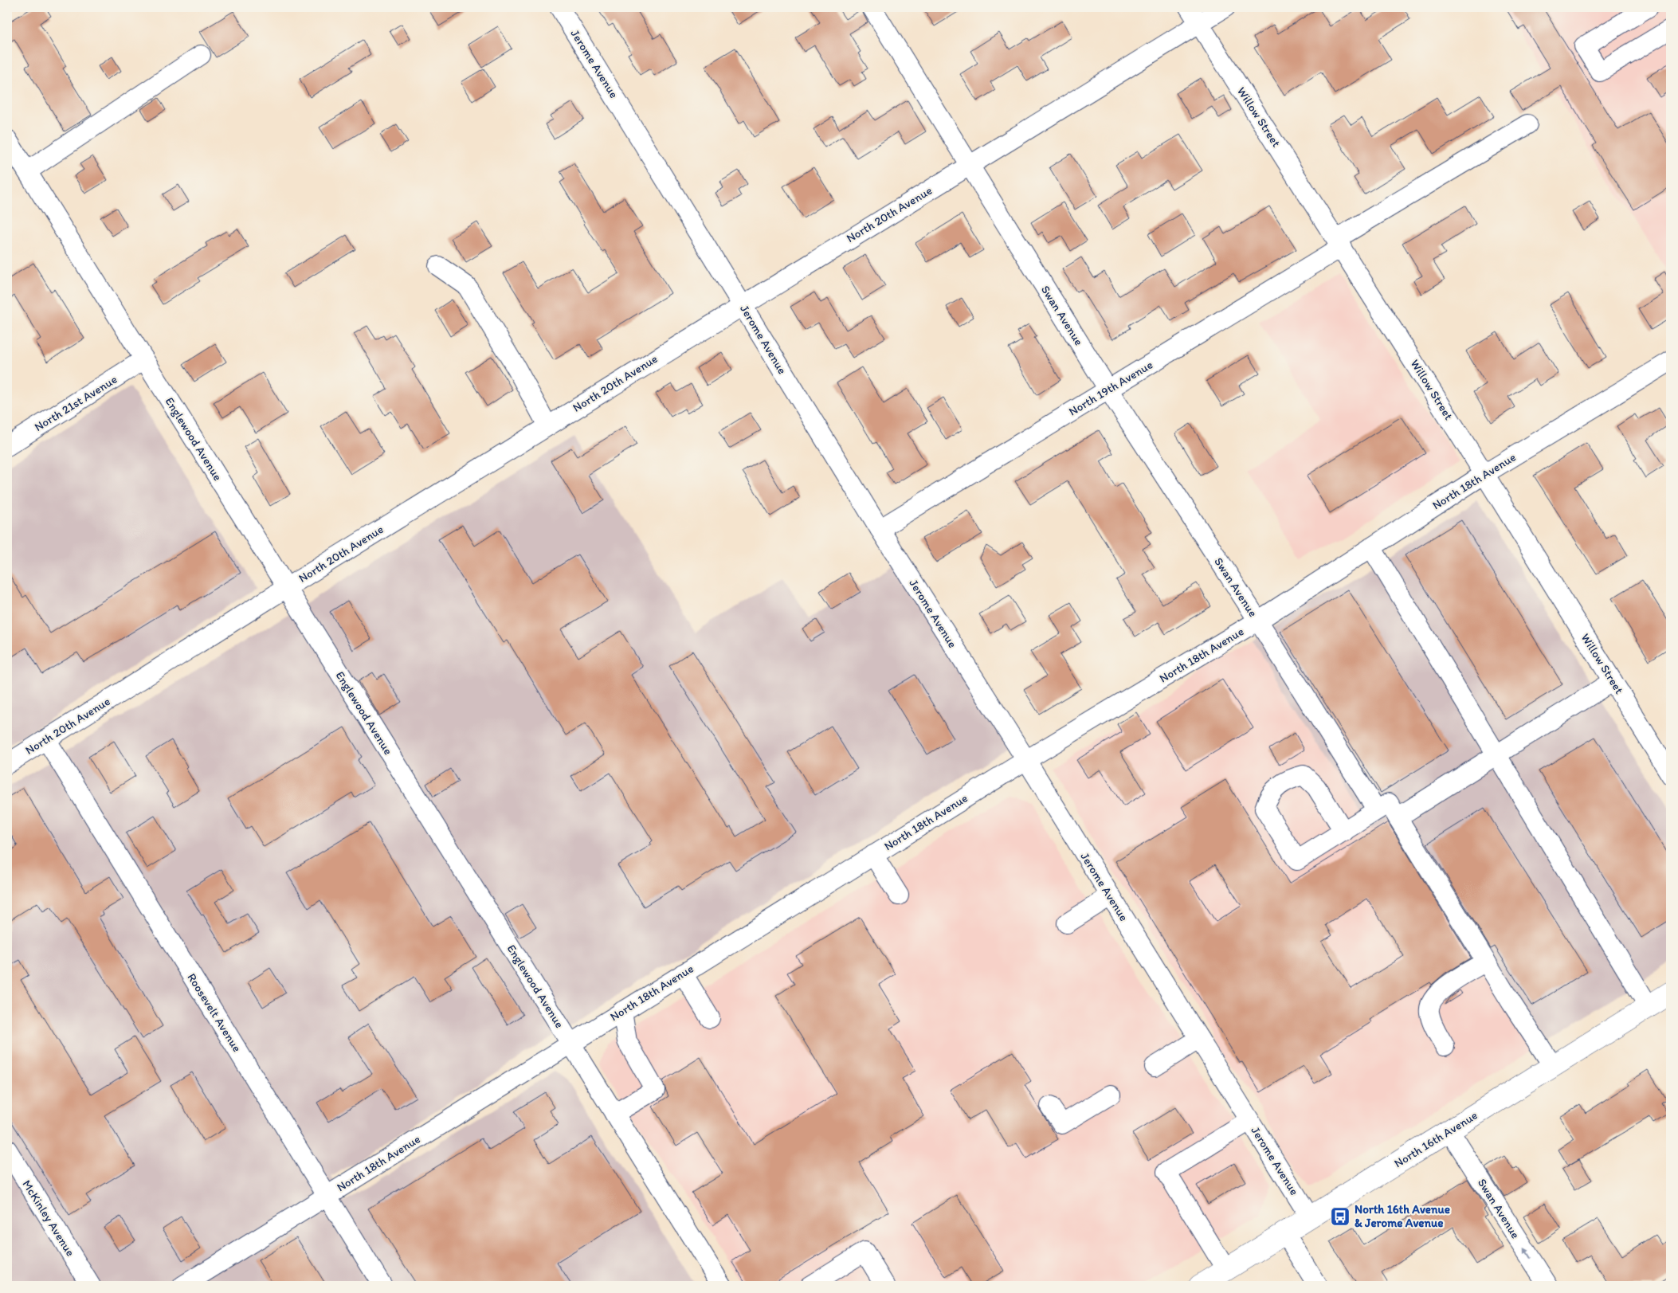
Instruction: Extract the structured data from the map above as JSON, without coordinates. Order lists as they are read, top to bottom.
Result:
{
  "streets": {
    "main road": ["North 16th Avenue"],
    "street": [
      "Jerome Avenue",
      "Willow Street",
      "North 20th Avenue",
      "Swan Avenue",
      "North 19th Avenue",
      "North 21st Avenue",
      "Englewood Avenue",
      "North 18th Avenue",
      "Roosevelt Avenue",
      "McKinley Avenue"
    ]
  },
  "crossings": [
    ["Jerome Avenue", "North 20th Avenue"],
    ["Jerome Avenue", "North 19th Avenue"],
    ["Jerome Avenue", "North 18th Avenue"],
    ["Jerome Avenue", "North 16th Avenue"],
    ["Willow Street", "North 20th Avenue"],
    ["Willow Street", "North 19th Avenue"],
    ["Willow Street", "North 18th Avenue"],
    ["North 20th Avenue", "Swan Avenue"],
    ["North 20th Avenue", "Englewood Avenue"],
    ["North 20th Avenue", "Roosevelt Avenue"],
    ["Swan Avenue", "North 19th Avenue"],
    ["Swan Avenue", "North 18th Avenue"],
    ["Swan Avenue", "North 16th Avenue"],
    ["North 21st Avenue", "Englewood Avenue"],
    ["Englewood Avenue", "North 18th Avenue"],
    ["North 18th Avenue", "Roosevelt Avenue"]
  ],
  "places": {
    "bus stop": ["North 16th Avenue & Jerome Avenue"]
  }
}
